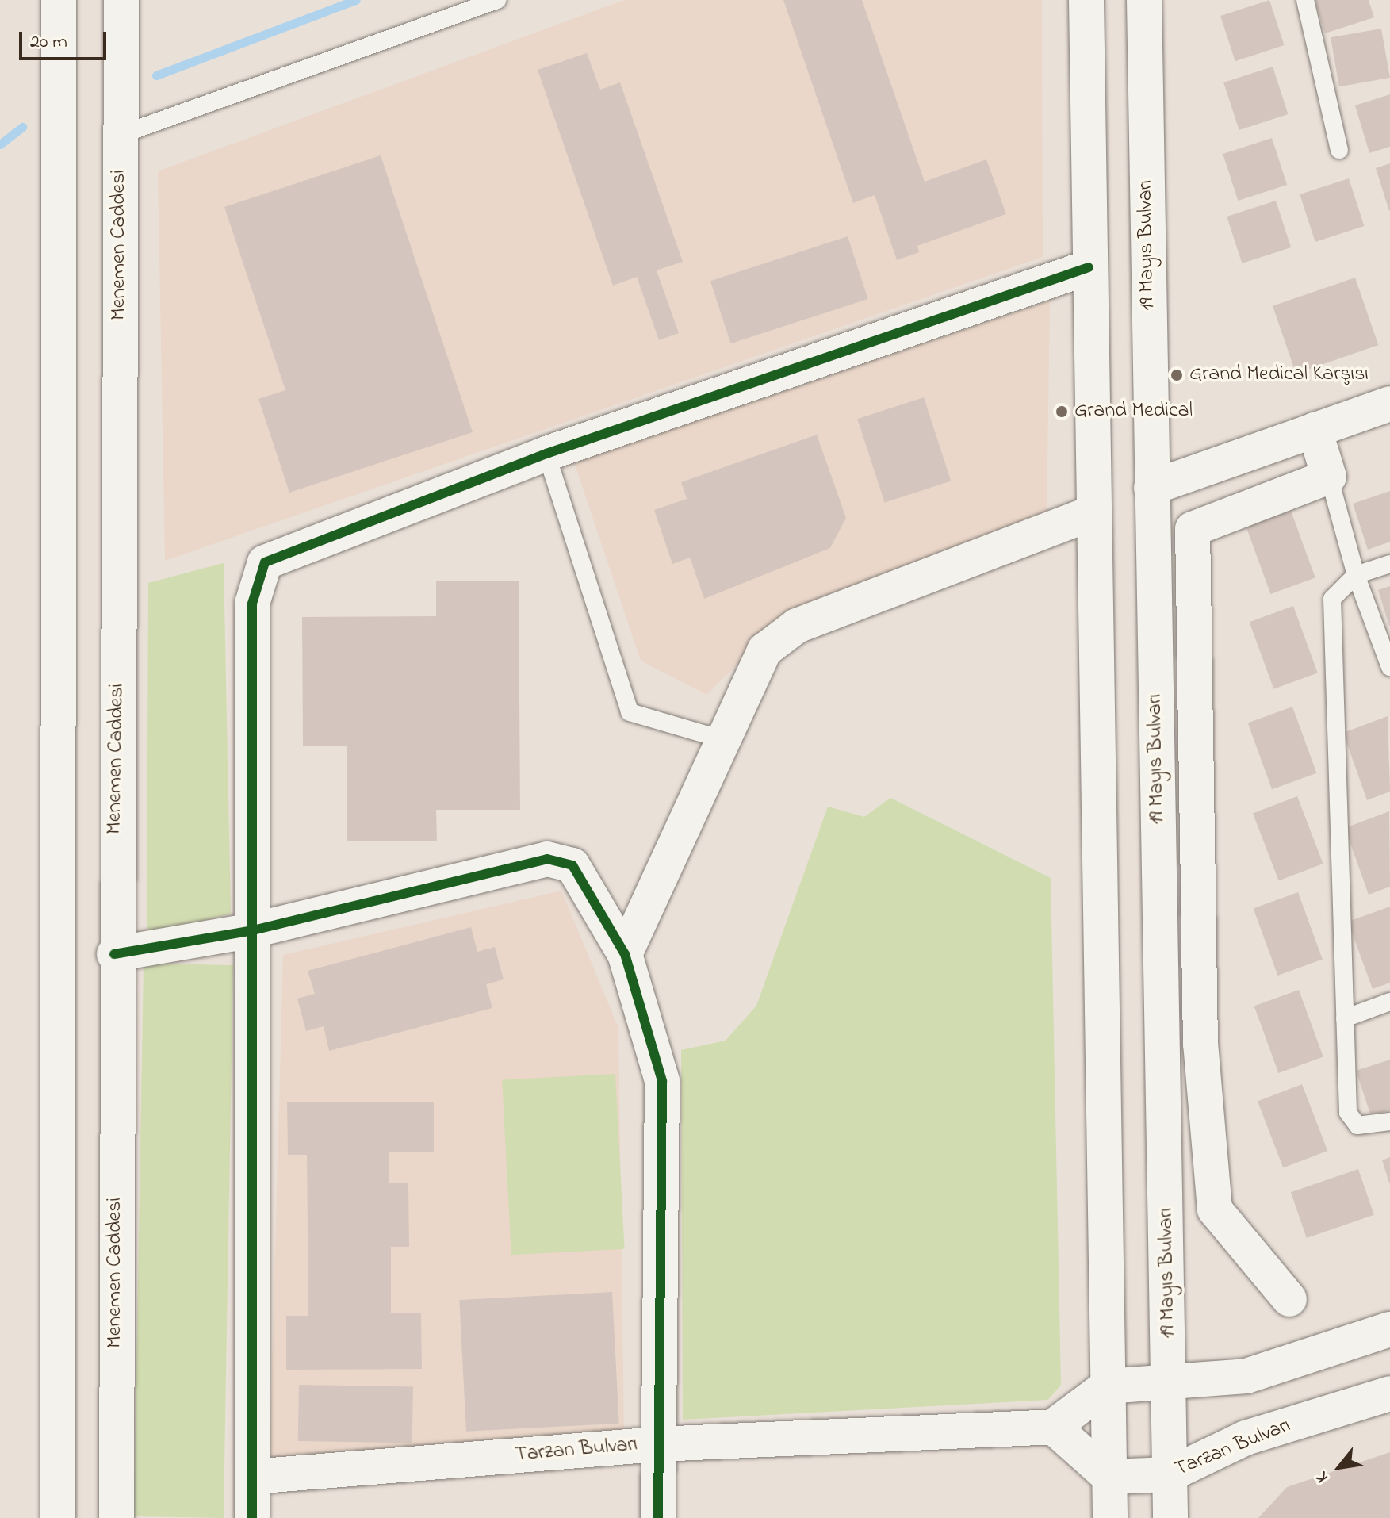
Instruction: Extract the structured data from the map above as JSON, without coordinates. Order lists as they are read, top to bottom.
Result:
{
  "streets": {
    "main road": ["Menemen Caddesi", "19 Mayıs Bulvarı", "Tarzan Bulvarı"]
  },
  "crossings": [
    ["19 Mayıs Bulvarı", "Tarzan Bulvarı"]
  ],
  "places": ["Grand Medical Karşısı", "Grand Medical"],
  "scale_bar": "20 m",
  "north": "bottom left"
}
